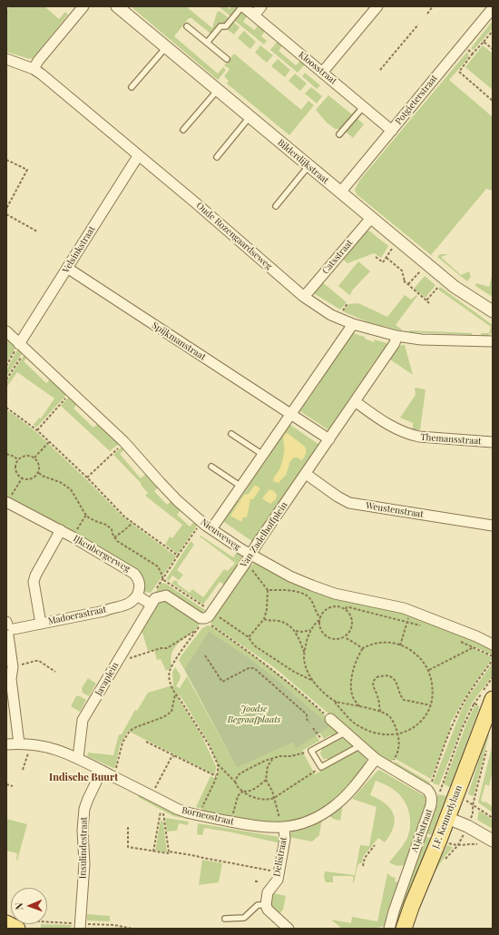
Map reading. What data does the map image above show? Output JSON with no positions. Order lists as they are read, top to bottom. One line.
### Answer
{"streets":{"main road":["J.F. Kennedylaan"],"street":["Kloosstraat","Potgieterstraat","Bilderdijkstraat","Oude Rozengaardseweg","Velsinkstraat","Catsstraat","Spijkmanstraat","Themansstraat","Weustenstraat","Nieuweweg","Van Zadelhoffplein","IJkenbergerweg","Madoerastraat","Javaplein","Borneostraat","Atjehstraat","Insulindestraat","Delistraat"]},"crossings":[["Kloosstraat","Potgieterstraat"],["Potgieterstraat","Bilderdijkstraat"],["Bilderdijkstraat","Catsstraat"],["Oude Rozengaardseweg","Velsinkstraat"],["Oude Rozengaardseweg","Catsstraat"],["Oude Rozengaardseweg","Van Zadelhoffplein"],["Velsinkstraat","Spijkmanstraat"],["Velsinkstraat","Nieuweweg"],["Themansstraat","Van Zadelhoffplein"],["Weustenstraat","Van Zadelhoffplein"],["Nieuweweg","Van Zadelhoffplein"],["IJkenbergerweg","Madoerastraat"],["Javaplein","Borneostraat"],["Borneostraat","Insulindestraat"],["Borneostraat","Delistraat"],["J.F. Kennedylaan","Atjehstraat"]],"districts":["Indische Buurt"],"parks":["Joodse Begraafplaats"],"north":"left"}
